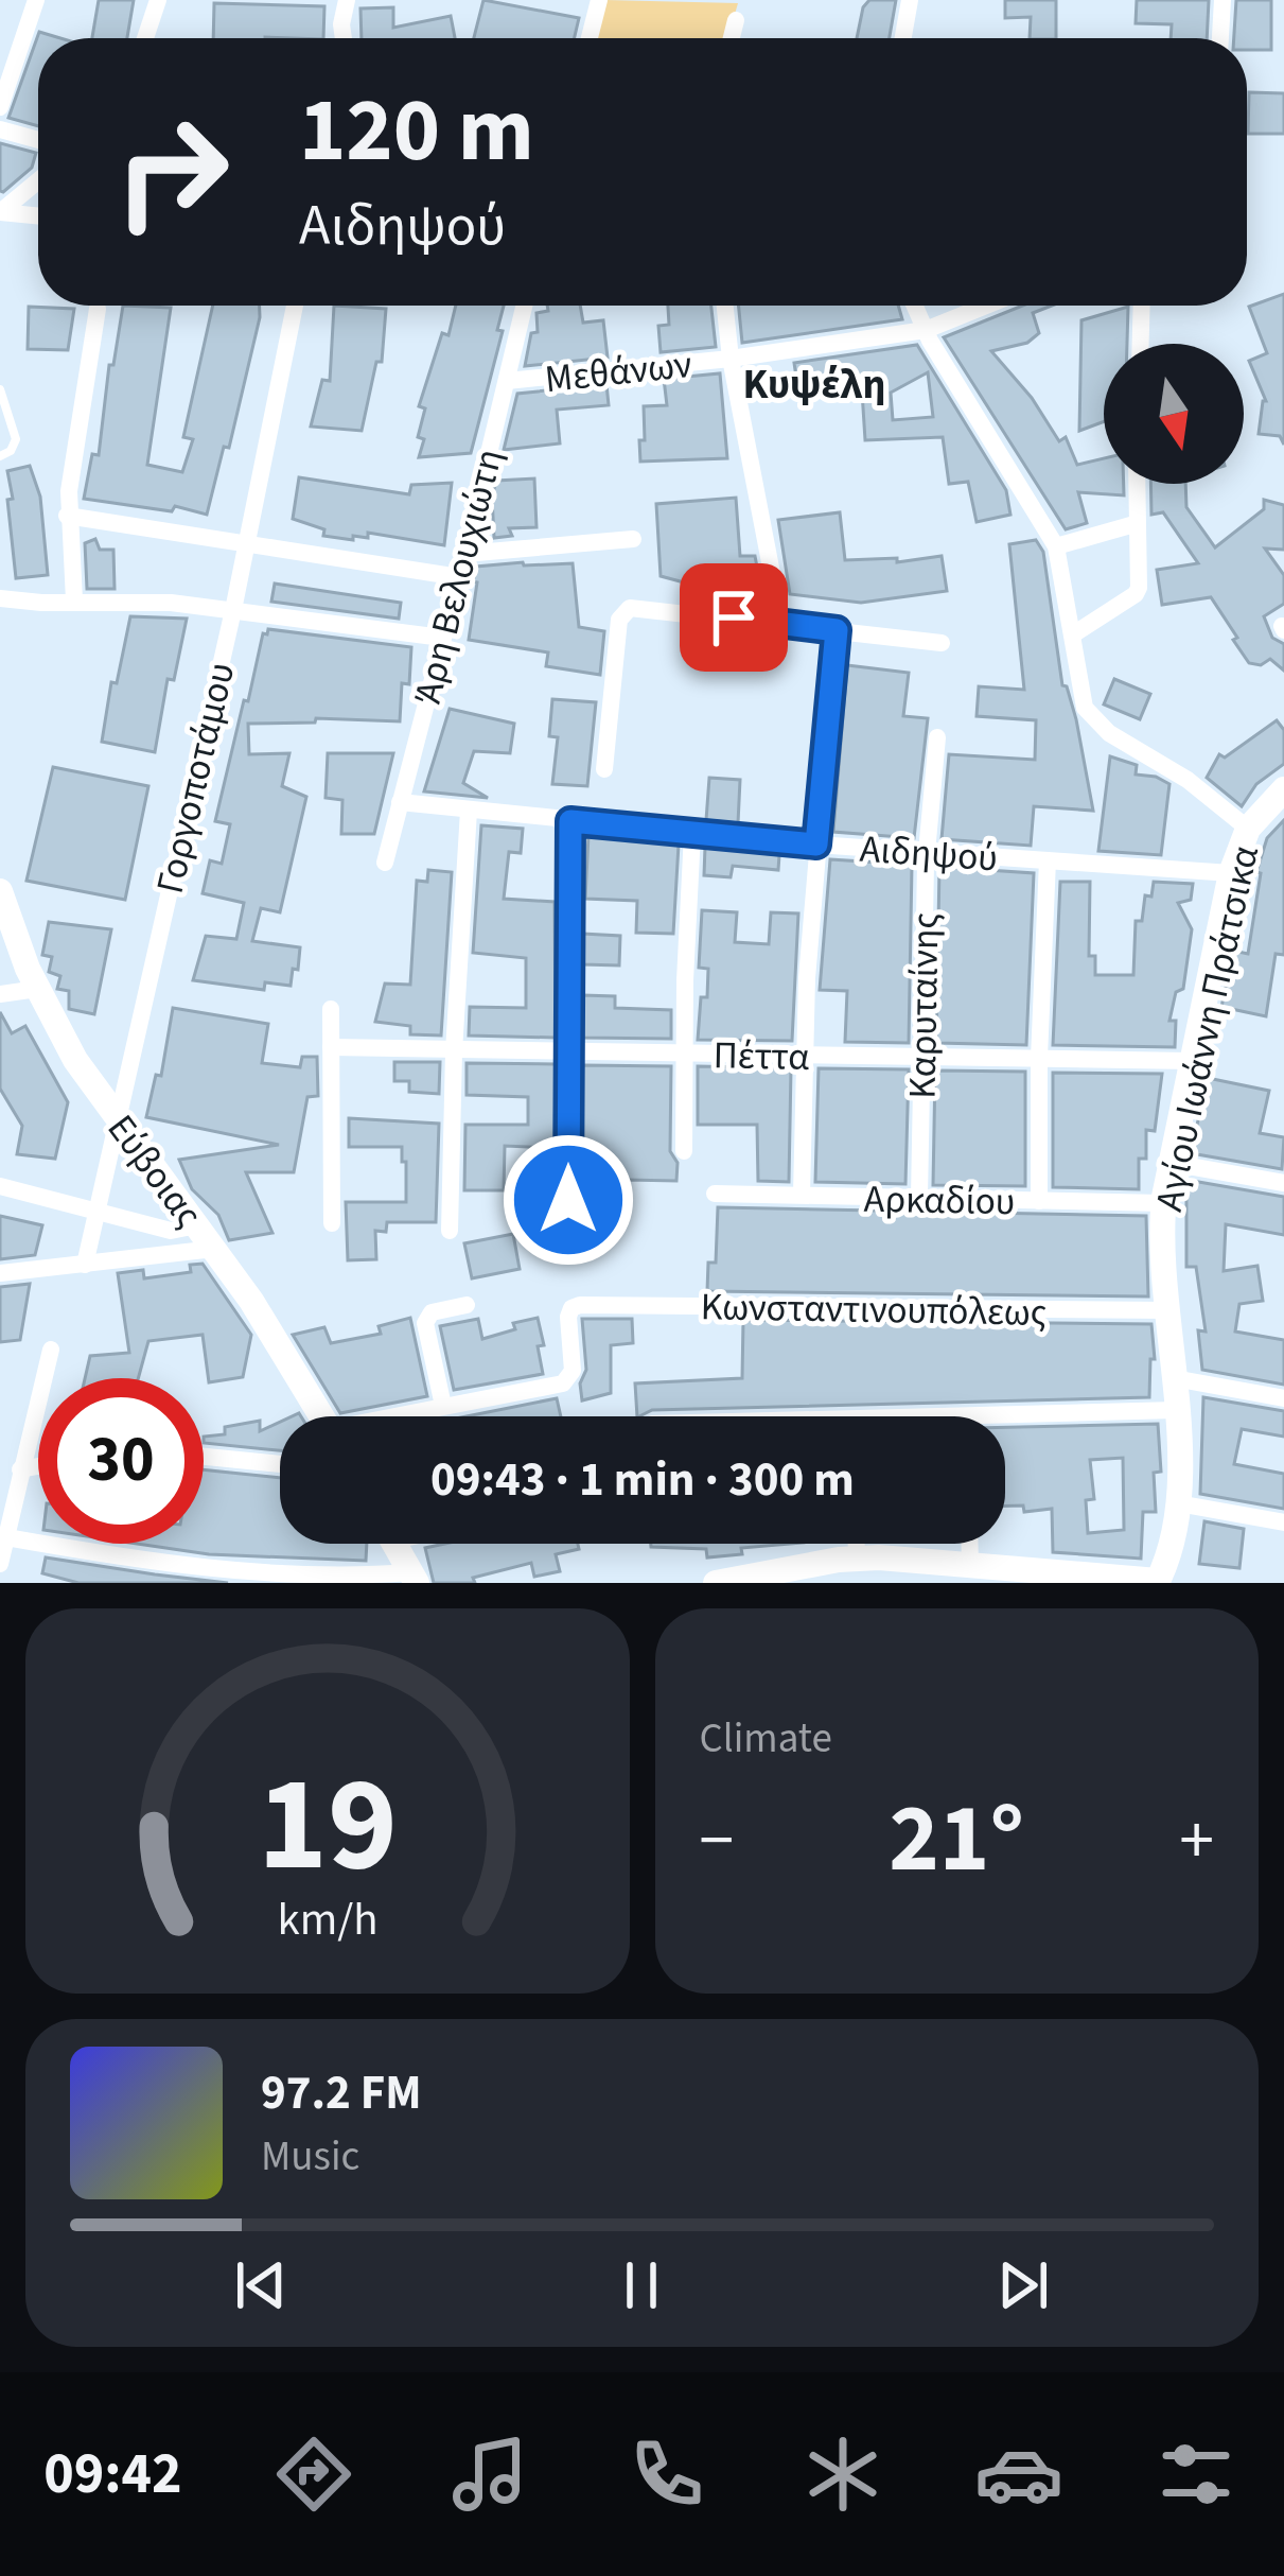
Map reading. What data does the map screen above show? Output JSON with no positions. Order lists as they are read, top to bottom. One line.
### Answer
{"streets":{"main road":["Αγίου Ιωάννη Πράτσικα","Εύβοιας"],"street":["Μεθάνων","Άρη Βελουχιώτη","Γοργοποτάμου","Αιδηψού","Καρυταίνης","Πέττα","Αρκαδίου","Κωνσταντινουπόλεως"]},"crossings":[["Μεθάνων","Άρη Βελουχιώτη"],["Άρη Βελουχιώτη","Αιδηψού"],["Γοργοποτάμου","Εύβοιας"],["Αιδηψού","Καρυταίνης"],["Αιδηψού","Αγίου Ιωάννη Πράτσικα"],["Καρυταίνης","Πέττα"],["Καρυταίνης","Αρκαδίου"],["Αγίου Ιωάννη Πράτσικα","Πέττα"],["Αγίου Ιωάννη Πράτσικα","Αρκαδίου"],["Αγίου Ιωάννη Πράτσικα","Κωνσταντινουπόλεως"]],"districts":["Κυψέλη"],"north":"bottom","page":{"turn":["120 m","Αιδηψού"],"limit":"30","trip":"09:43 · 1 min · 300 m","tile":"Climate","heat":["−","21°","+"],"song":["97.2 FM","Music"],"tabs":"09:42","gauge":["19","km/h"]}}
